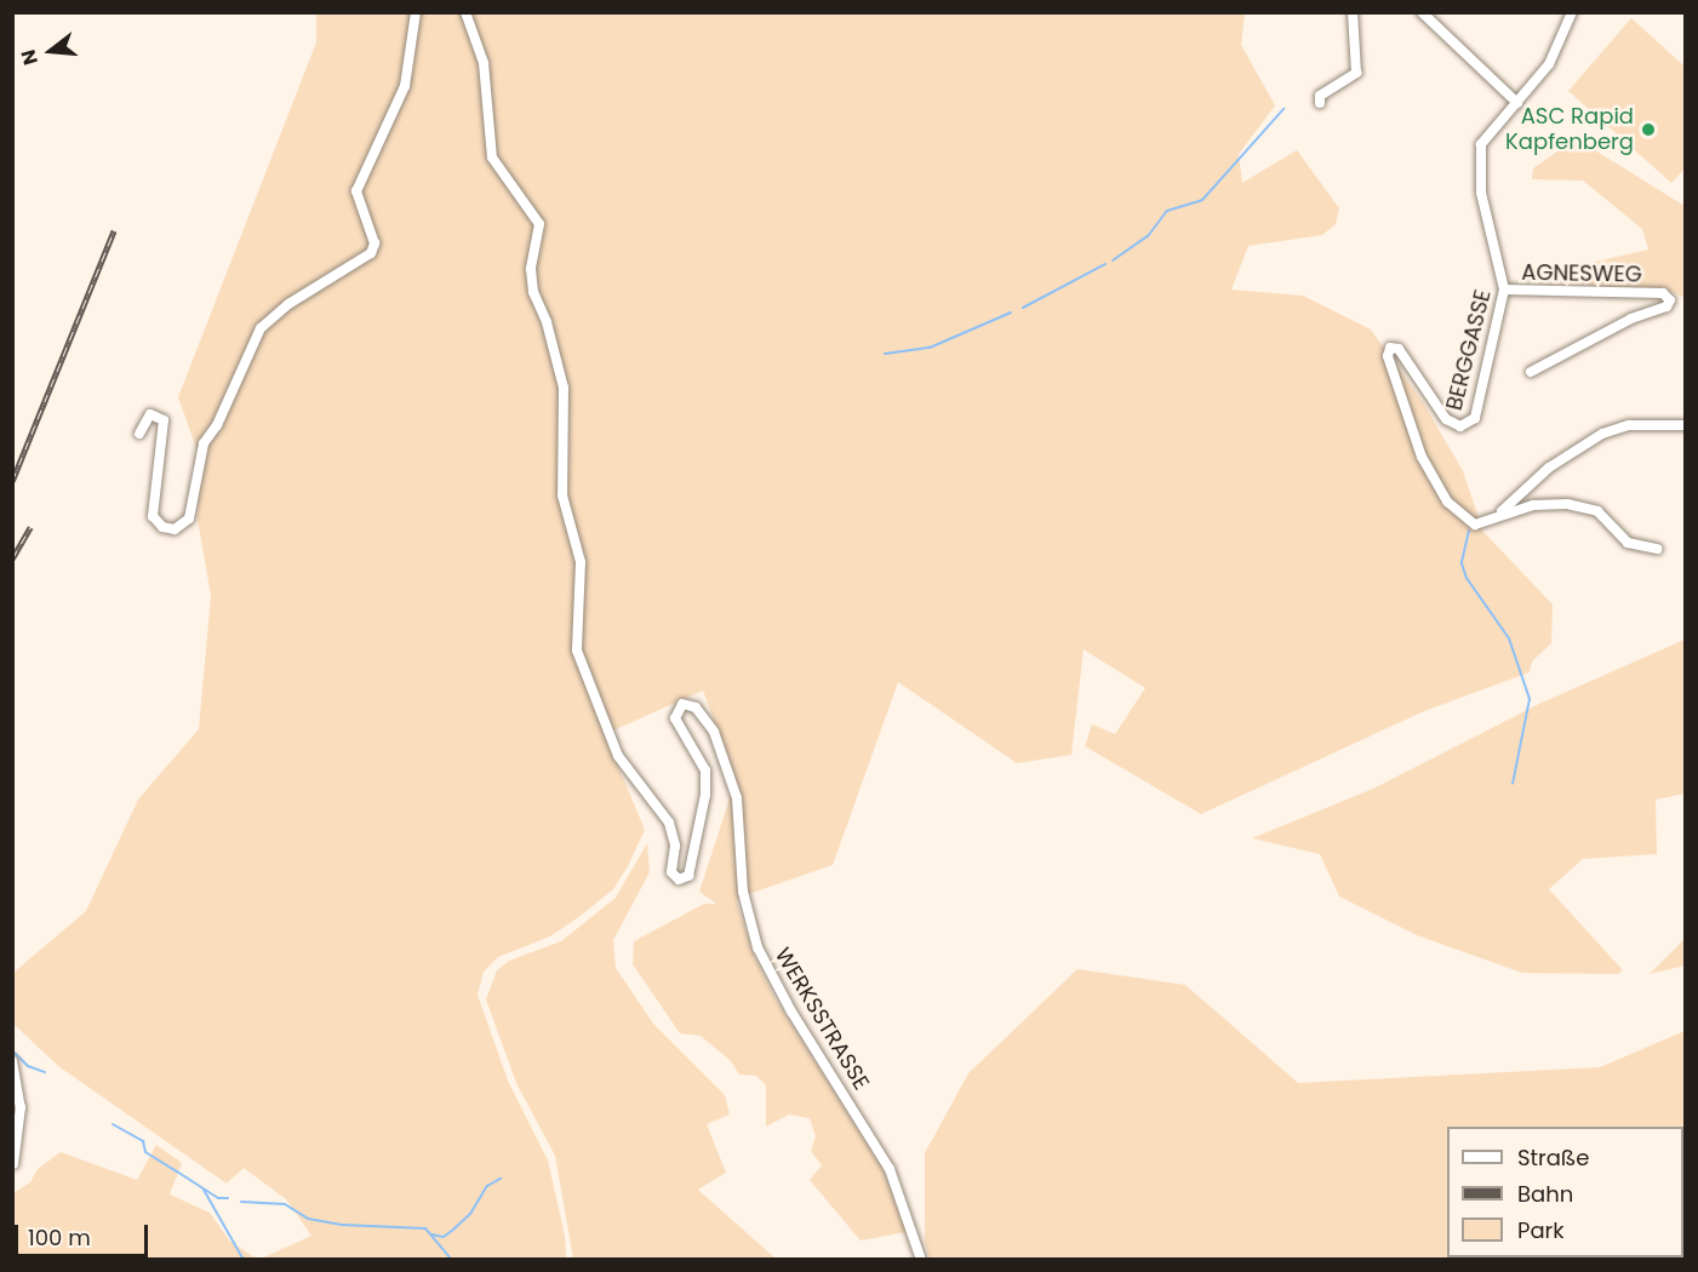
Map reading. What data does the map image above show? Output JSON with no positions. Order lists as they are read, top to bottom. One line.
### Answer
{"streets":{"street":["AGNESWEG","BERGGASSE","WERKSSTRASSE"]},"crossings":[["AGNESWEG","BERGGASSE"]],"places":["ASC Rapid Kapfenberg"],"legend":["Straße","Bahn","Park"],"scale_bar":"100 m","north":"left"}
